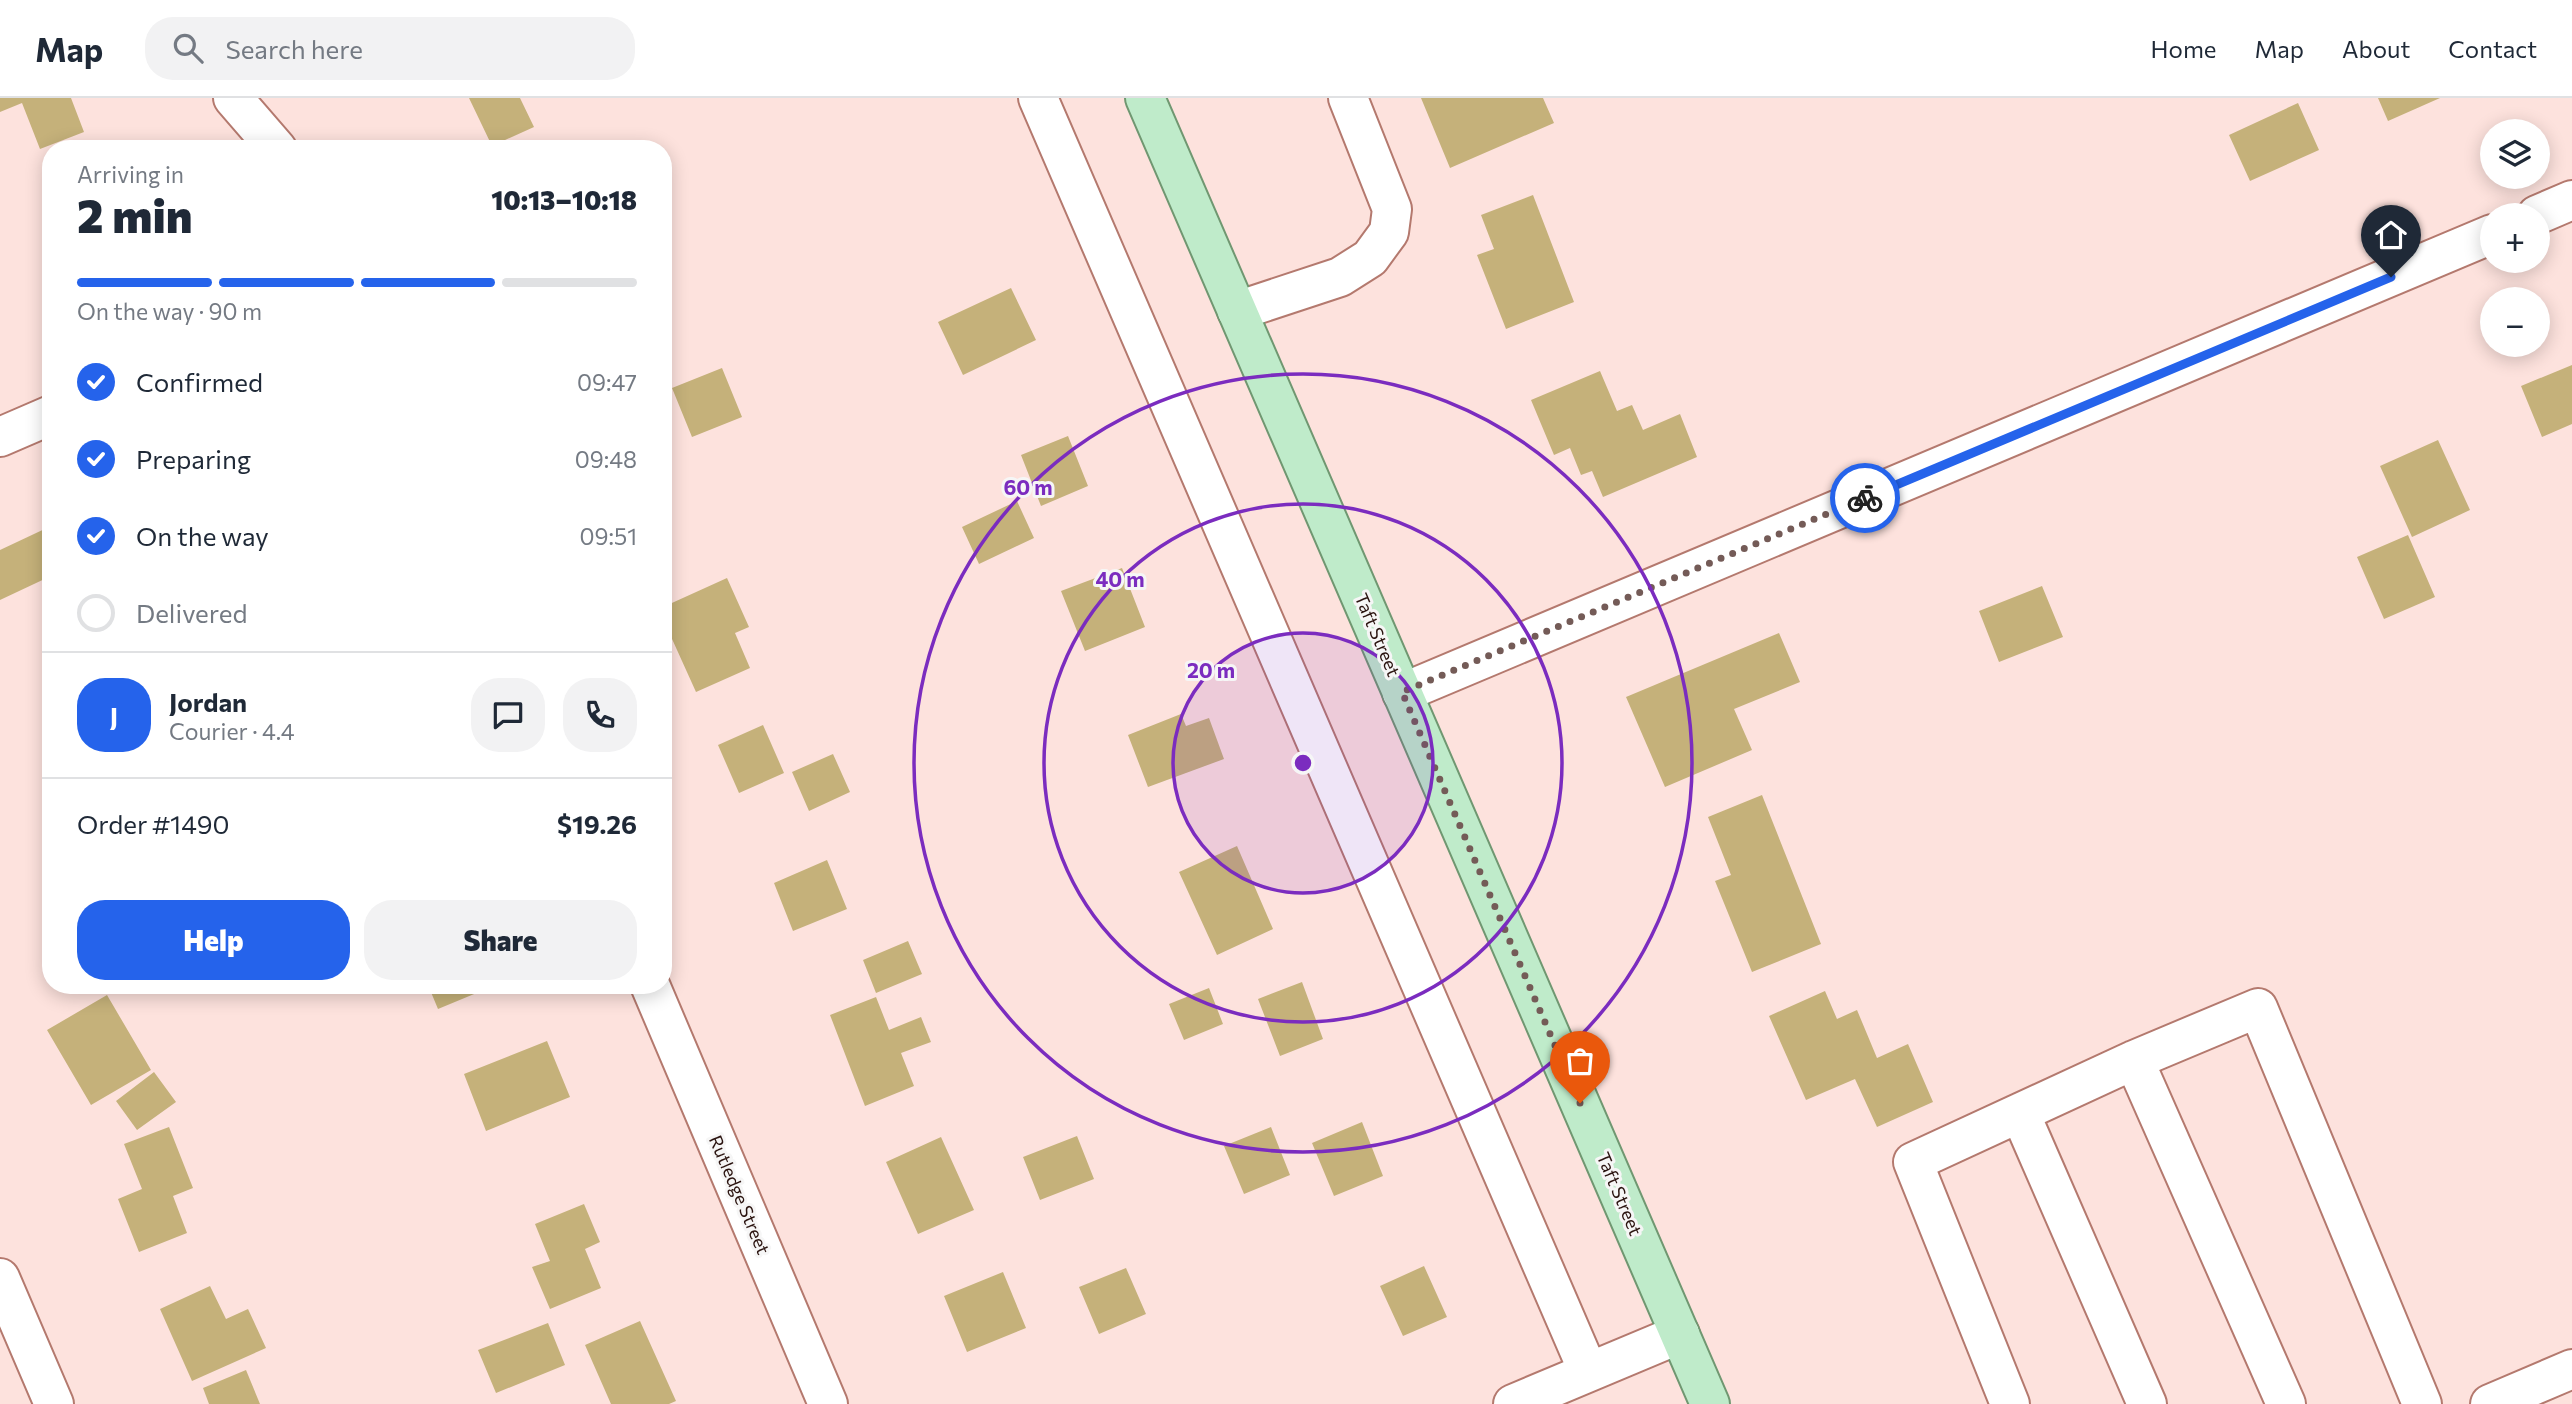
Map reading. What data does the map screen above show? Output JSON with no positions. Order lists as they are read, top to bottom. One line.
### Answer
{"streets":{"main road":["Taft Street"],"street":["Rutledge Street"]},"page":{"header":"Map","search":"Search here","nav":["Home","Map","About","Contact"],"map_buttons":["+","−"],"heading":["2 min","Arriving in","10:13–10:18"],"panel":["Jordan","Courier · 4.4","Order #1490","$19.26"],"bar":"On the way · 90 m","list":[["Confirmed","09:47"],["Preparing","09:48"],["On the way","09:51"],"Delivered"],"round":"J","buttons":["Help","Share"]},"rings":["60 m","40 m","20 m"]}
